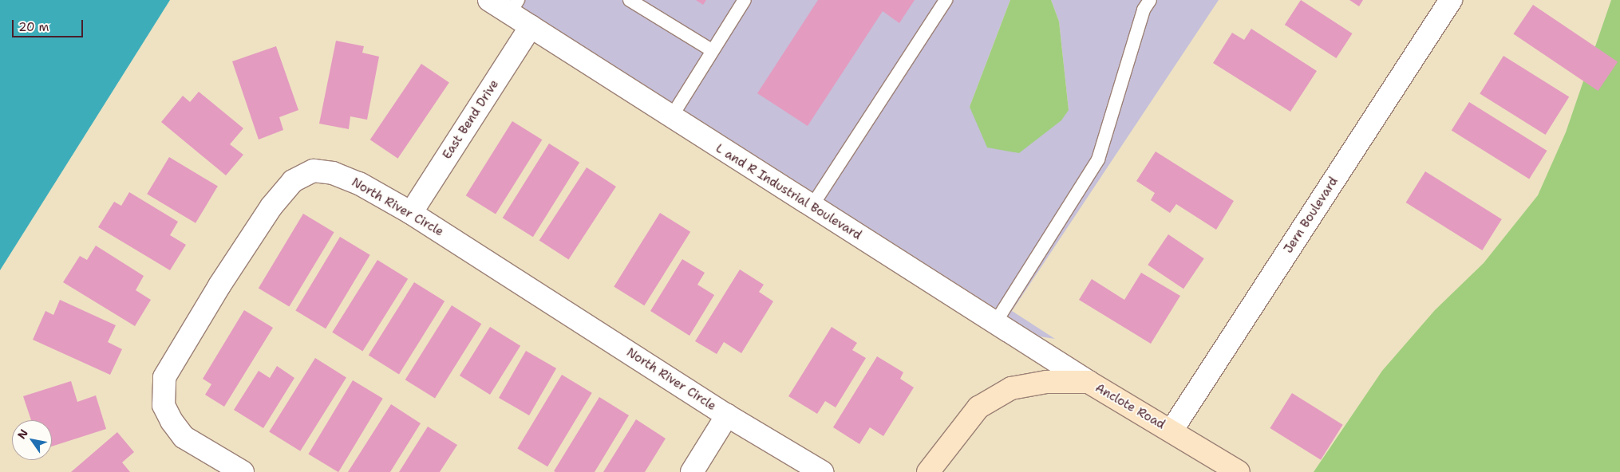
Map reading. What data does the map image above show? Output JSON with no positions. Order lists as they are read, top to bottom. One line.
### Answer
{"streets":{"street":["East Bend Drive","L and R Industrial Boulevard","North River Circle","Jern Boulevard","Anclote Road"]},"crossings":[["East Bend Drive","L and R Industrial Boulevard"],["East Bend Drive","North River Circle"],["L and R Industrial Boulevard","Anclote Road"],["Jern Boulevard","Anclote Road"]],"scale_bar":"20 m","north":"top left"}
